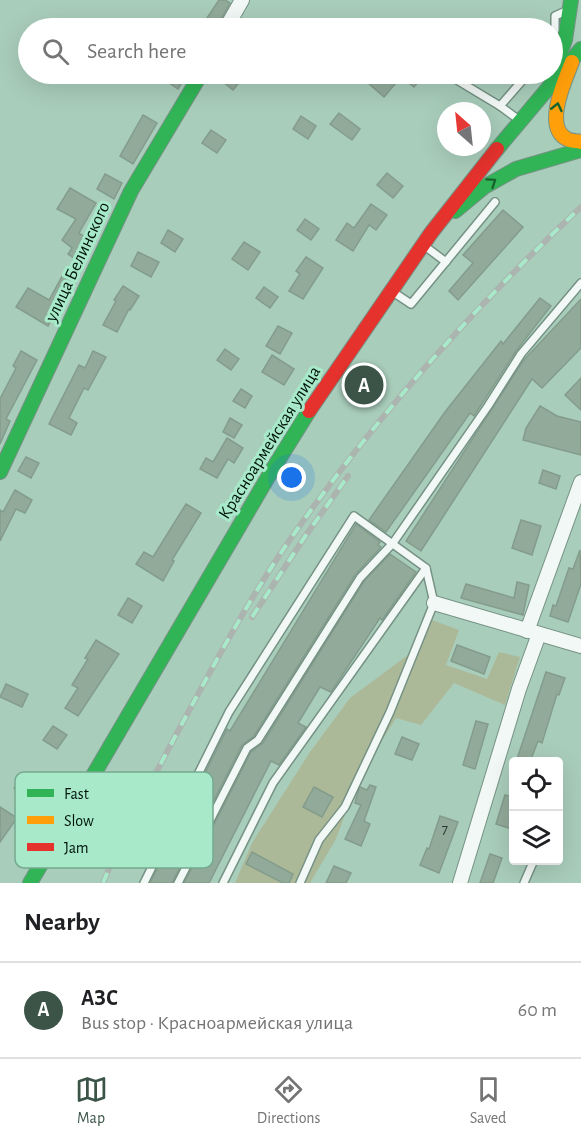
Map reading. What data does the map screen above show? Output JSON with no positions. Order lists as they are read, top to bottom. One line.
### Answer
{"streets":{"main road":["улица Белинского","Красноармейская улица"]},"house_numbers":["7"],"legend":["Fast","Slow","Jam"],"north":"top left","page":{"search":"Search here","pins":"A","heading":"Nearby","list":[{"mark":"A","name":"АЗС","note":"Bus stop · Красноармейская улица","value":"60 m"}],"nav":["Map","Directions","Saved"]}}
